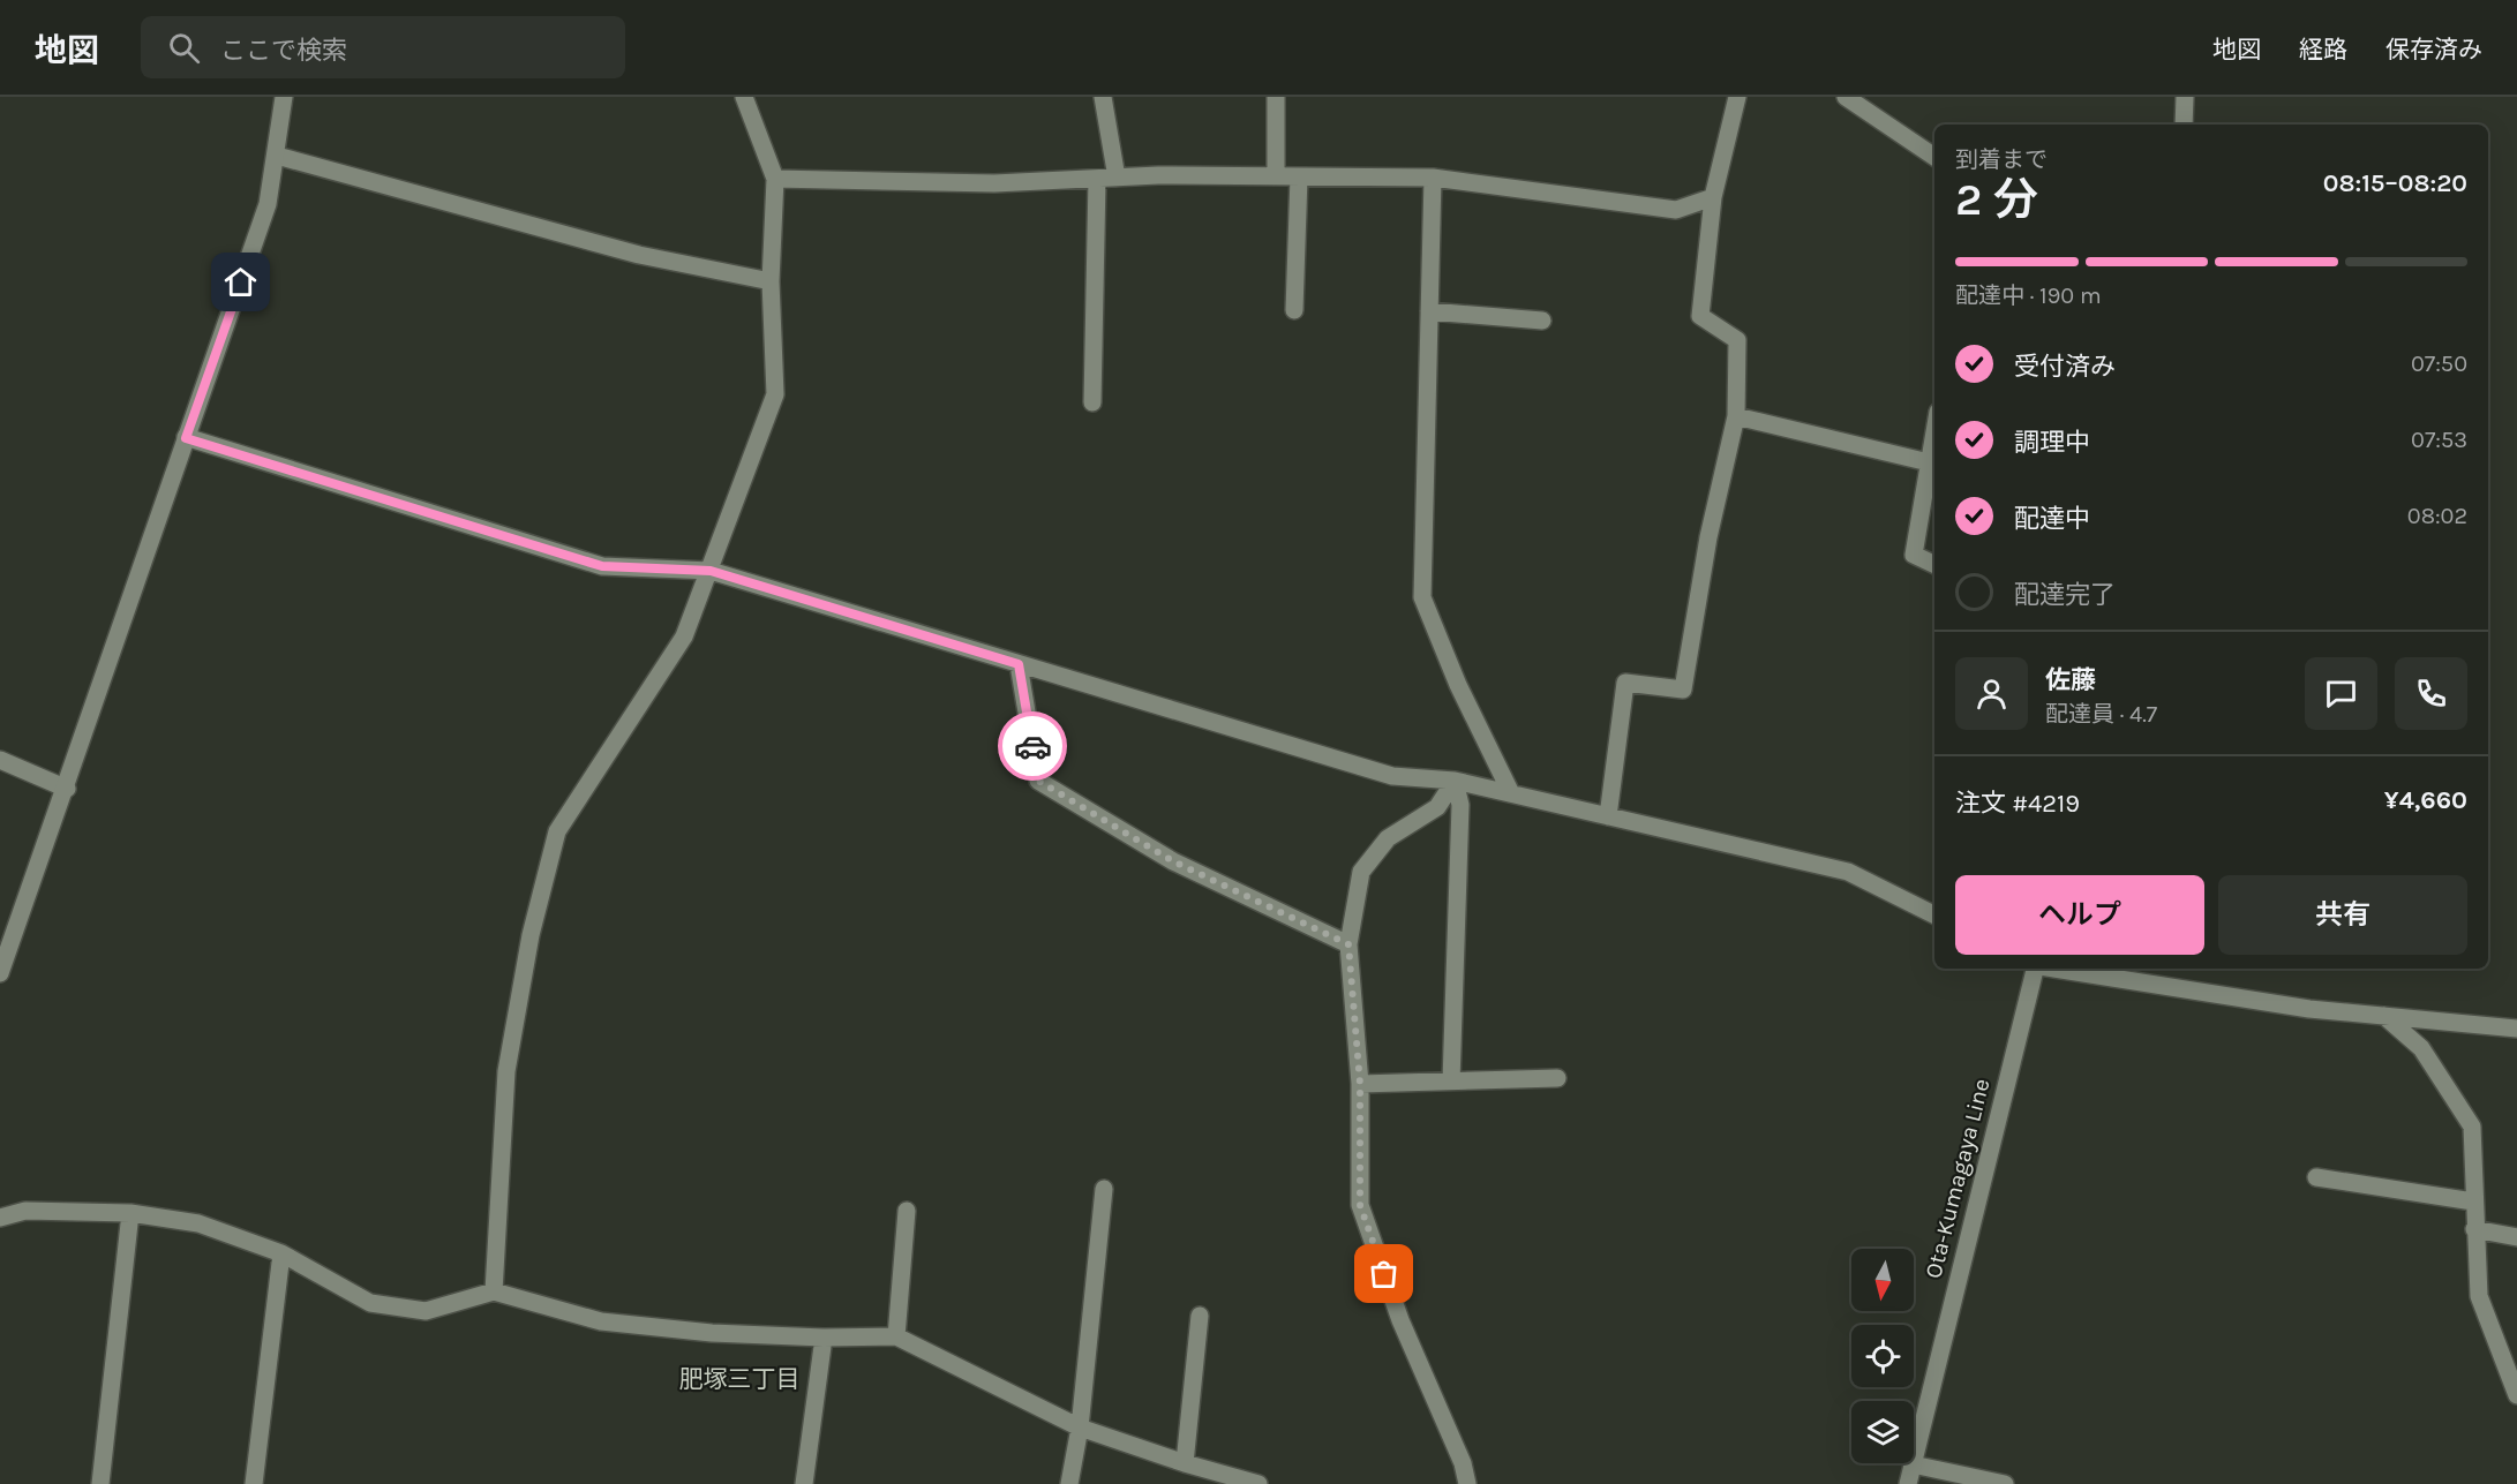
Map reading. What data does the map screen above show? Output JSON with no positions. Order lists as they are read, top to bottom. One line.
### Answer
{"streets":{"street":["Ota-Kumagaya Line"]},"districts":["肥塚三丁目"],"north":"bottom","page":{"header":"地図","search":"ここで検索","nav":["地図","経路","保存済み"],"heading":["2 分","到着まで","08:15–08:20"],"panel":["佐藤","配達員 · 4.7","注文 #4219","¥4,660"],"bar":"配達中 · 190 m","list":[["受付済み","07:50"],["調理中","07:53"],["配達中","08:02"],"配達完了"],"buttons":["ヘルプ","共有"]}}
